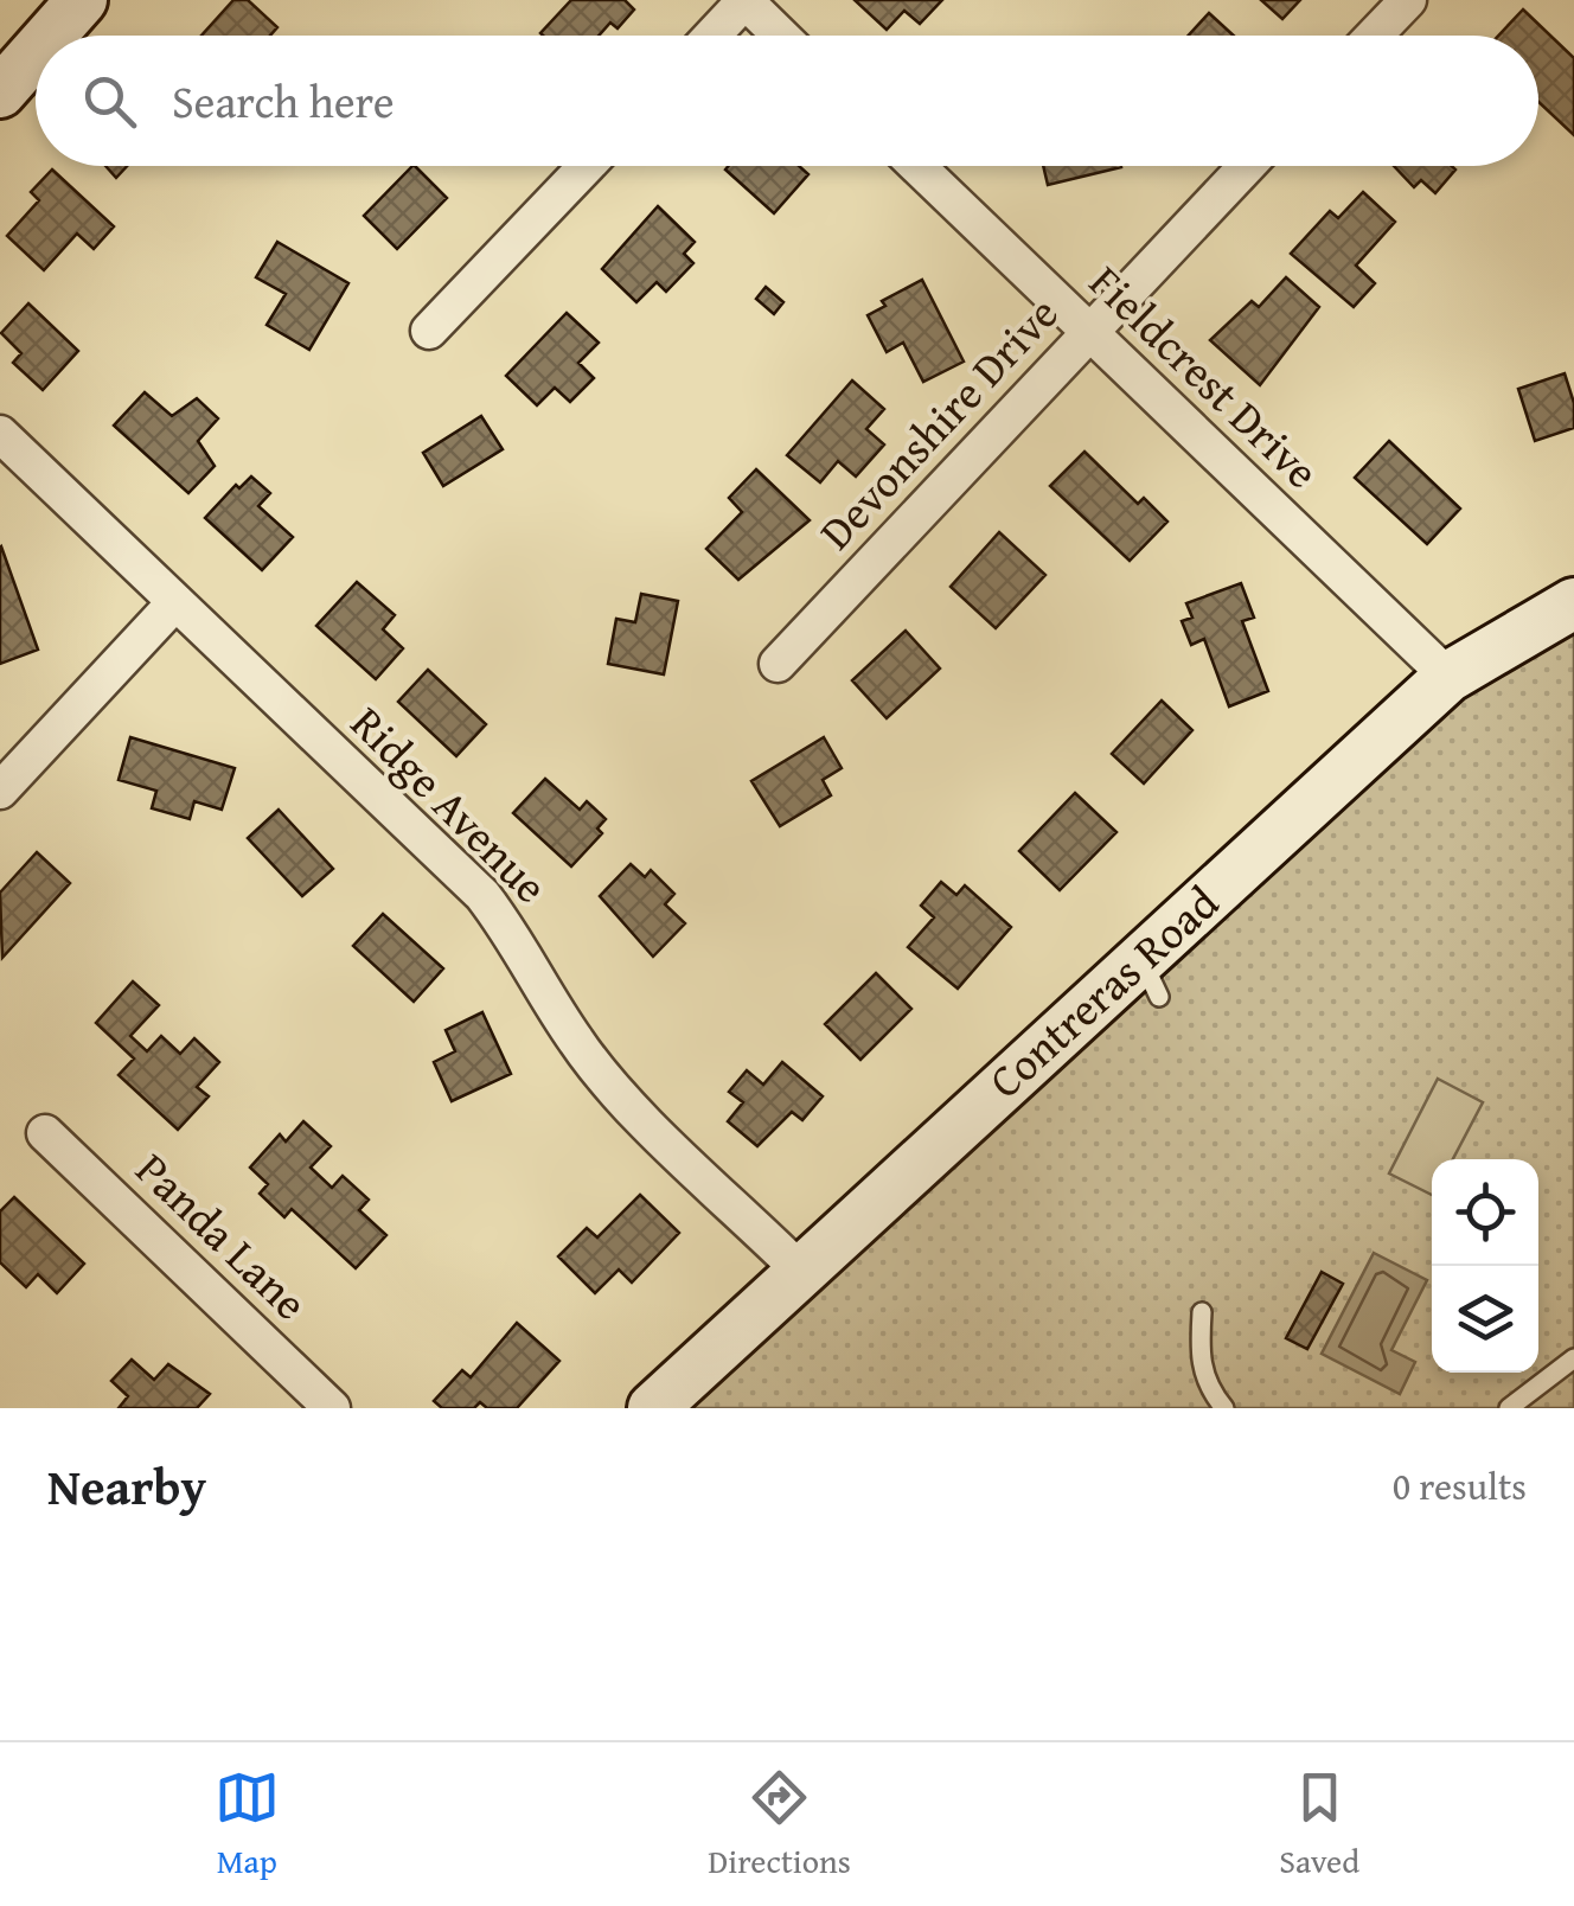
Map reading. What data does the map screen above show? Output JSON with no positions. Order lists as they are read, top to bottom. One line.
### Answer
{"streets":{"street":["Fieldcrest Drive","Devonshire Drive","Ridge Avenue","Contreras Road","Panda Lane"]},"crossings":[["Fieldcrest Drive","Devonshire Drive"],["Fieldcrest Drive","Contreras Road"],["Ridge Avenue","Contreras Road"]],"page":{"search":"Search here","heading":["Nearby","0 results"],"nav":["Map","Directions","Saved"]}}
